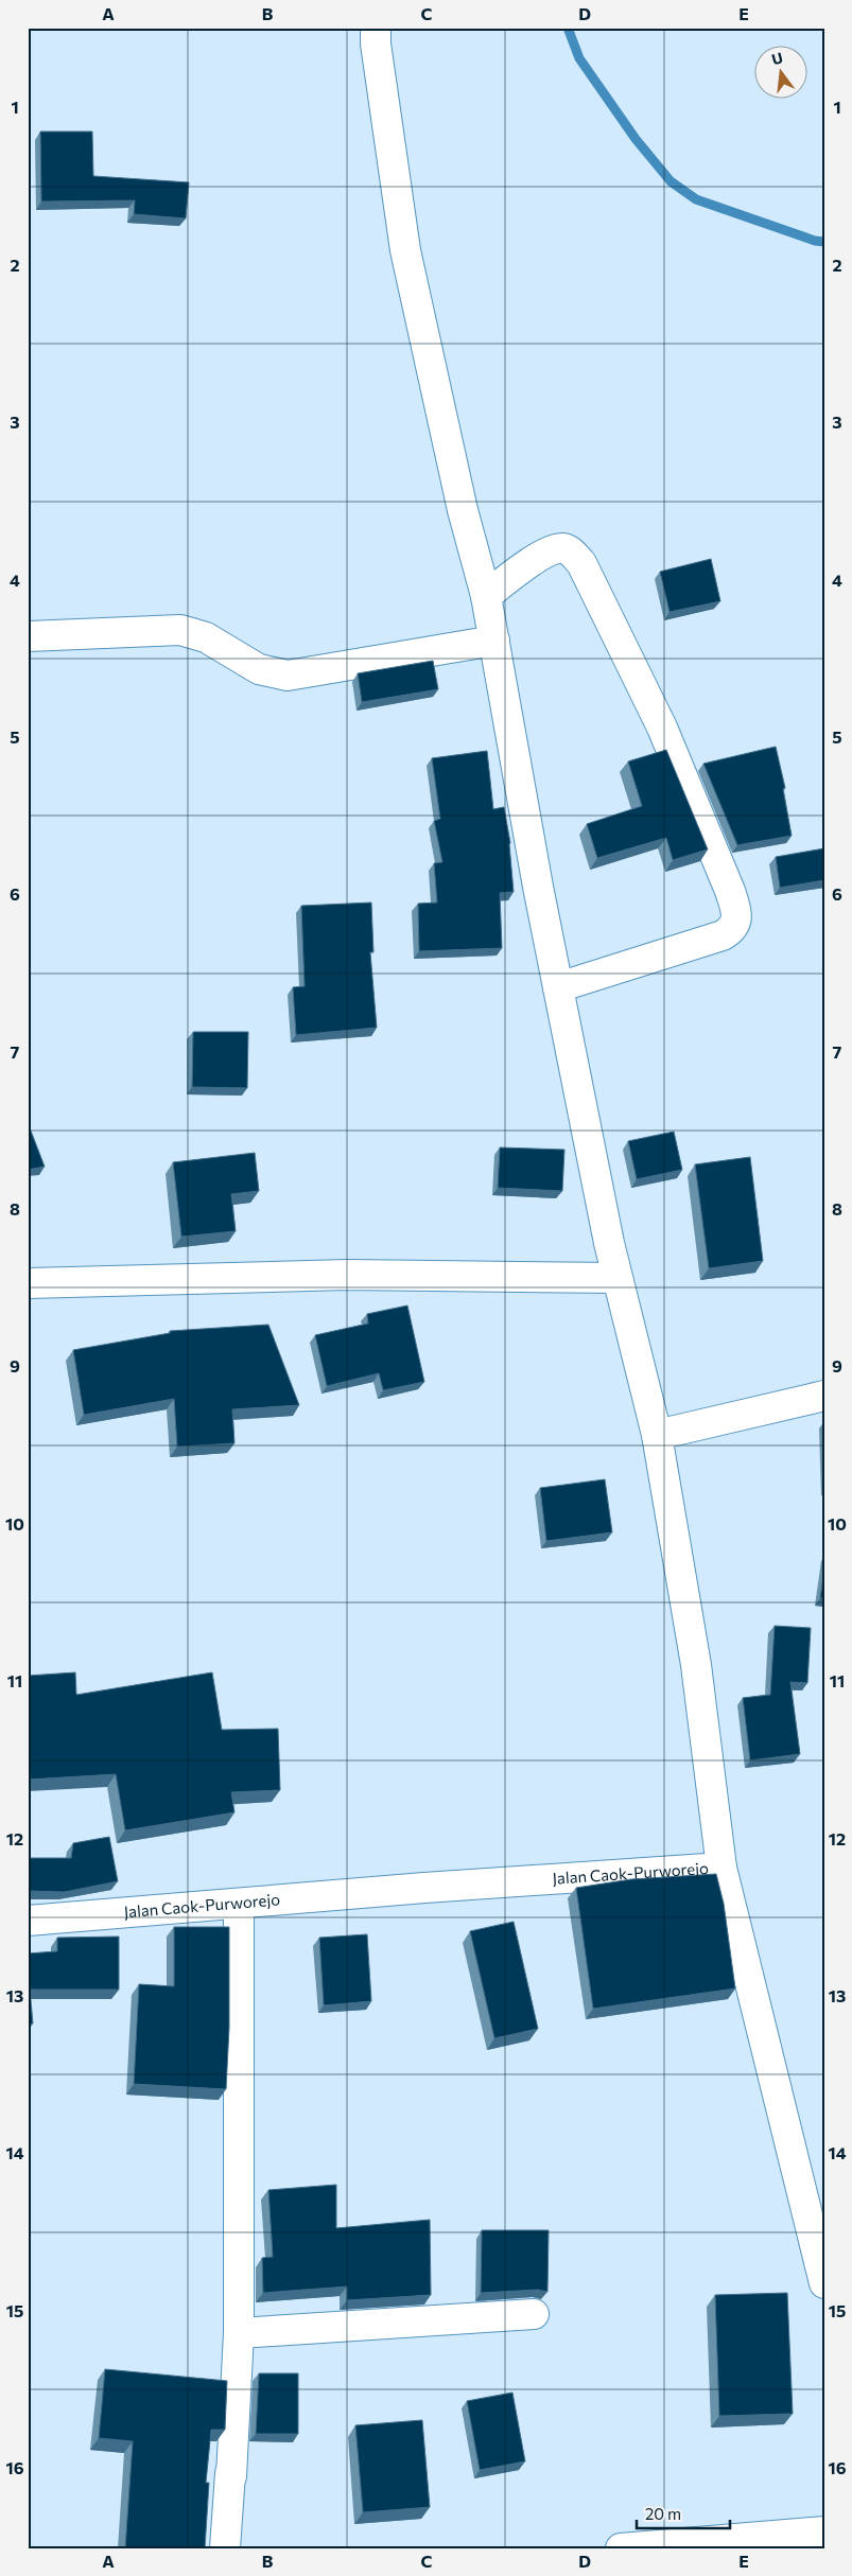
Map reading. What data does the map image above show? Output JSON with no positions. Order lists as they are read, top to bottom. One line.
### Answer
{"streets":{"street":["Jalan Caok-Purworejo"]},"scale_bar":"20 m","north":"top","grid":{"columns":["A","B","C","D","E"],"rows":["1","2","3","4","5","6","7","8","9","10","11","12","13","14","15","16"]}}
